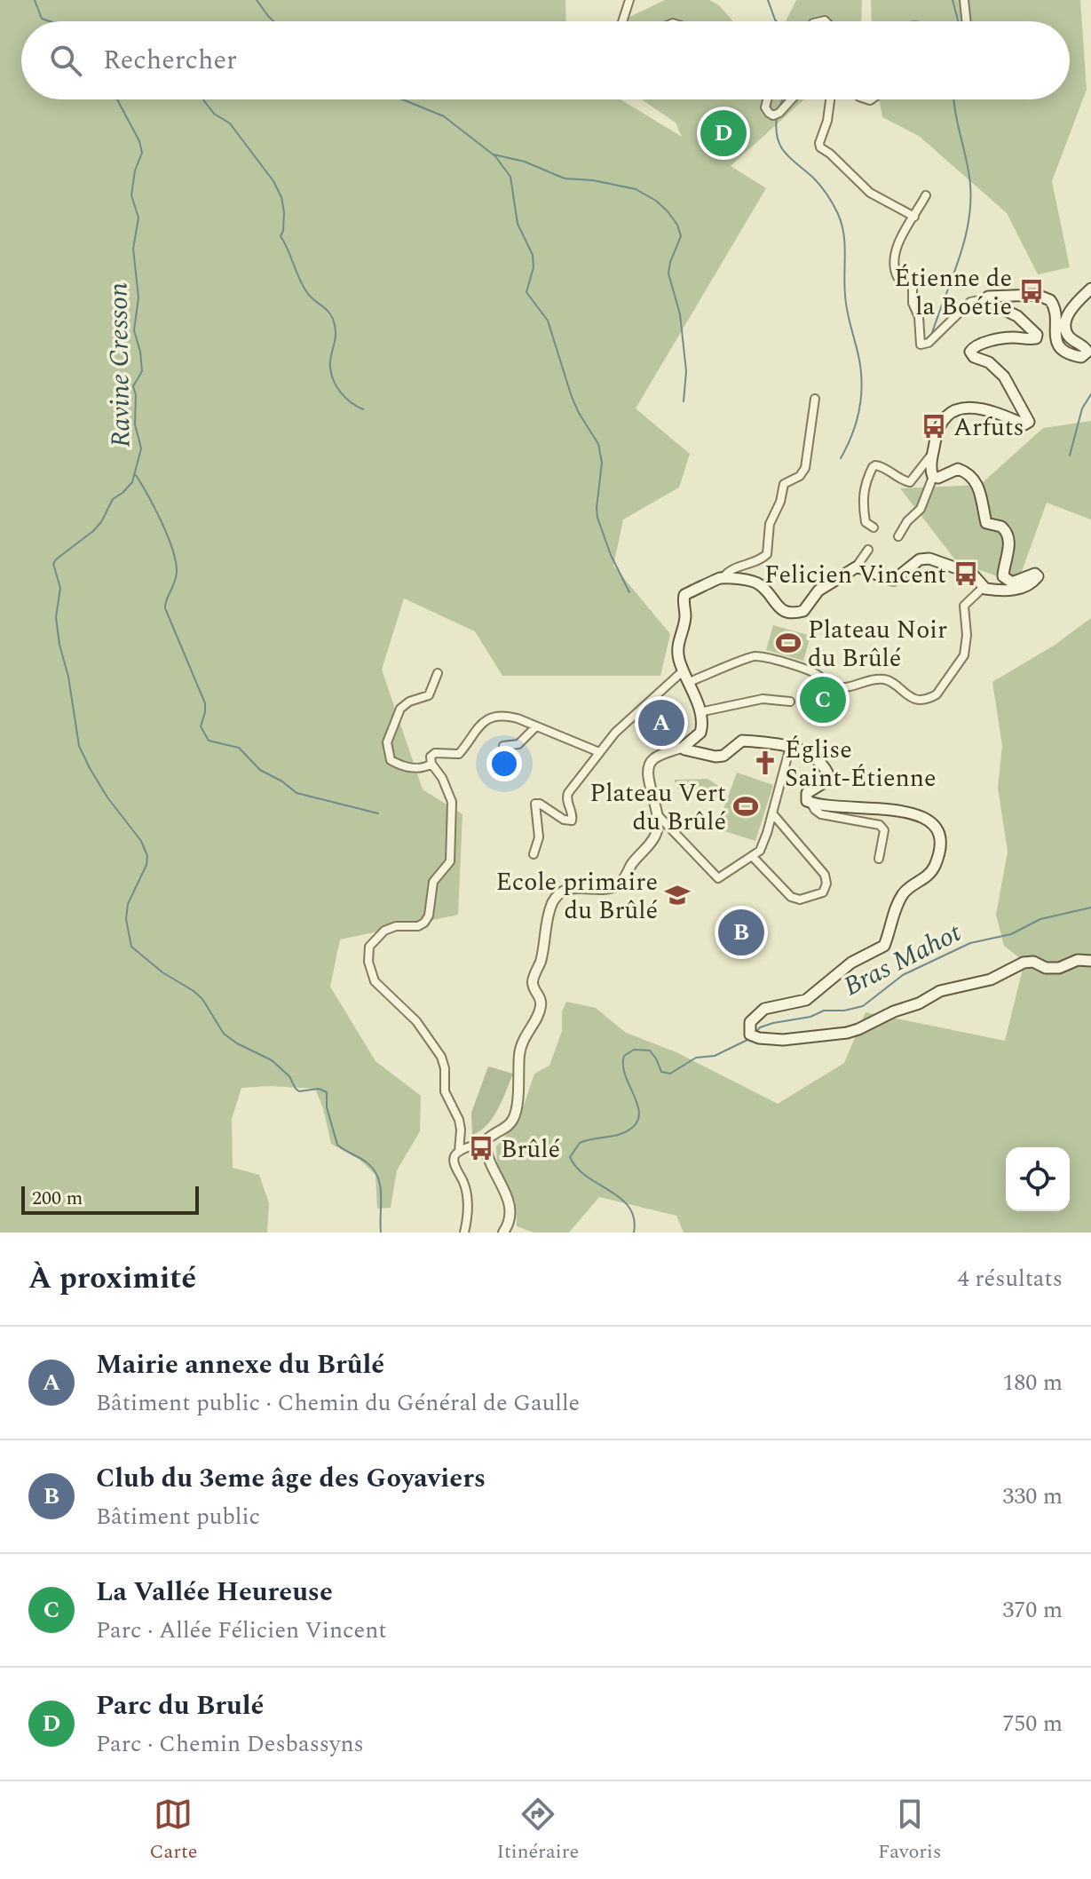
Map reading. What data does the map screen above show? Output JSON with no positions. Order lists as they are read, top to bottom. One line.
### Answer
{"water":["Ravine Cresson","Bras Mahot"],"places":{"bus stop":["Étienne de la Boétie","Arfuts","Felicien Vincent","Brûlé"],"sports":["Plateau Noir du Brûlé","Plateau Vert du Brûlé"],"church":["Église Saint-Étienne"],"school or university":["Ecole primaire du Brûlé"]},"scale_bar":"200 m","page":{"search":"Rechercher","pins":["D","C","A","B"],"scale":"200 m","heading":["À proximité","4 résultats"],"list":[{"mark":"A","name":"Mairie annexe du Brûlé","note":"Bâtiment public · Chemin du Général de Gaulle","value":"180 m"},{"mark":"B","name":"Club du 3eme âge des Goyaviers","note":"Bâtiment public","value":"330 m"},{"mark":"C","name":"La Vallée Heureuse","note":"Parc · Allée Félicien Vincent","value":"370 m"},{"mark":"D","name":"Parc du Brulé","note":"Parc · Chemin Desbassyns","value":"750 m"}],"nav":["Carte","Itinéraire","Favoris"]}}
